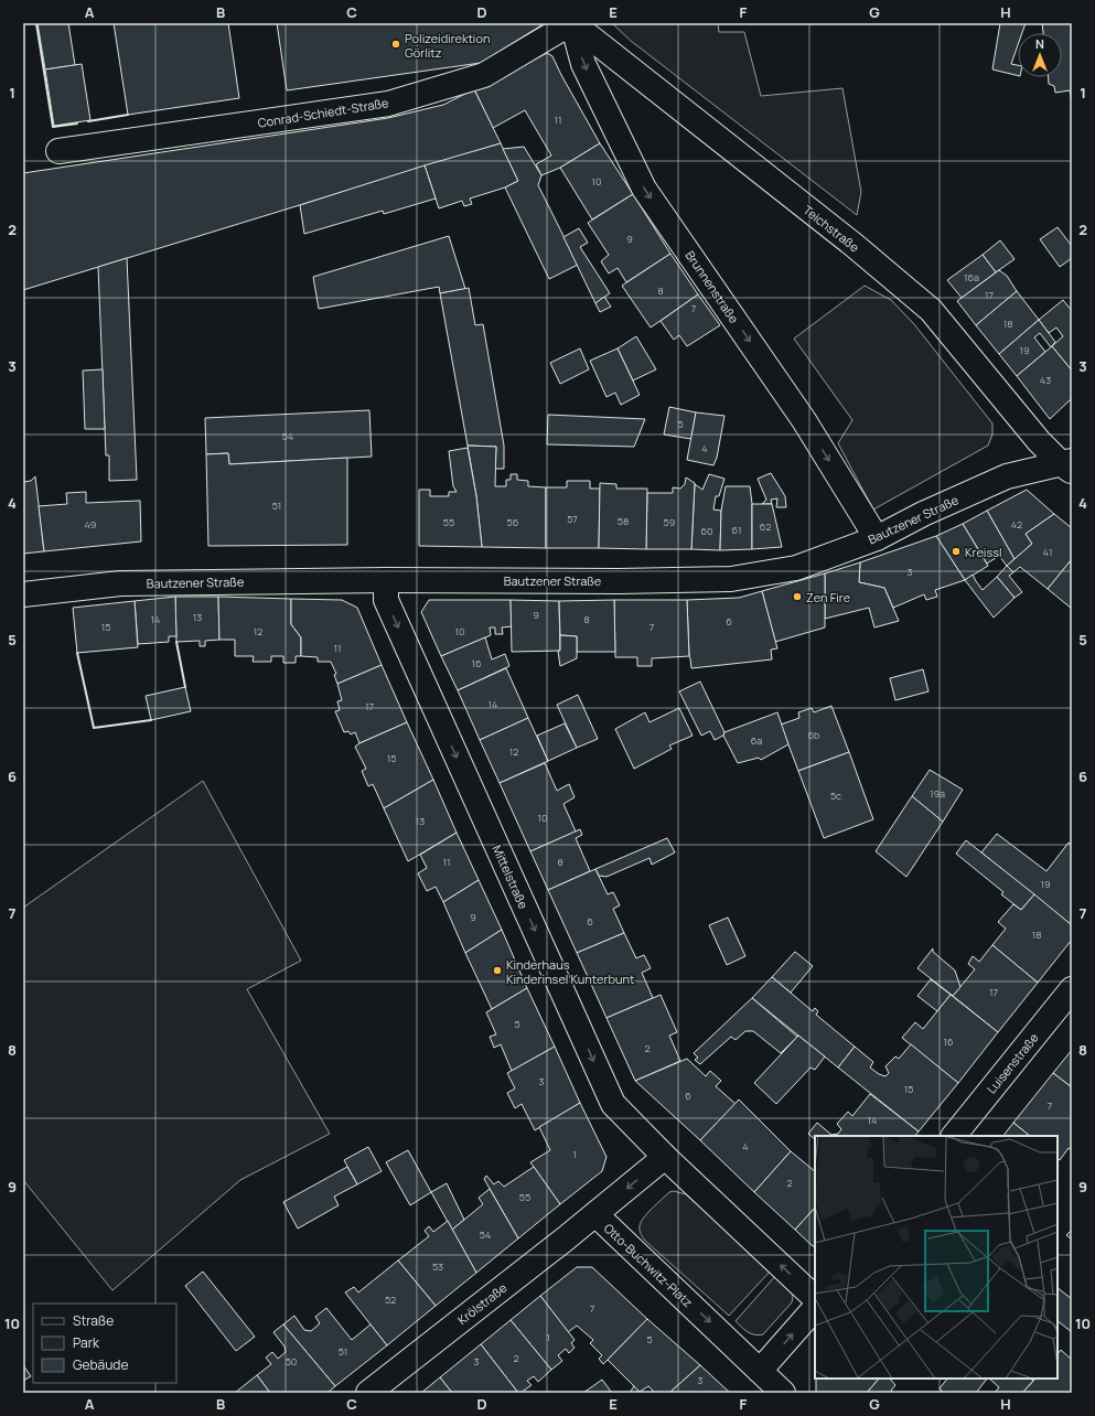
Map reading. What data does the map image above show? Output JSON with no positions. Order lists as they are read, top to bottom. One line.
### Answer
{"streets":{"street":["Conrad-Schiedt-Straße","Teichstraße","Brunnenstraße","Bautzener Straße","Mittelstraße","Luisenstraße","Otto-Buchwitz-Platz","Krölstraße"]},"crossings":[["Conrad-Schiedt-Straße","Teichstraße"],["Conrad-Schiedt-Straße","Brunnenstraße"],["Teichstraße","Brunnenstraße"],["Teichstraße","Bautzener Straße"],["Brunnenstraße","Bautzener Straße"],["Bautzener Straße","Mittelstraße"],["Mittelstraße","Otto-Buchwitz-Platz"],["Otto-Buchwitz-Platz","Krölstraße"]],"one_way":["Brunnenstraße","Mittelstraße"],"places":["Polizeidirektion Görlitz","Kreissl","Zen Fire","Kinderhaus Kinderinsel Kunterbunt"],"house_numbers":["11","10","9","16a","8","17","7","18","19","43","5","54","4","51","57","58","55","56","59","49","42","62","61","60","41","3","9","13","14","8","6","15","7","12","10","11","16","14","17","6b","6a","12","15","19a","5c","10","13","11","8","19","9","6","18","17","5","16","2","3","15","6","7","14","4","1","2","55","54","53","52","7","1","5","51","2","50","3","3"],"legend":["Straße","Park","Gebäude"],"north":"top","grid":{"columns":["A","B","C","D","E","F","G","H"],"rows":["1","2","3","4","5","6","7","8","9","10"]}}
